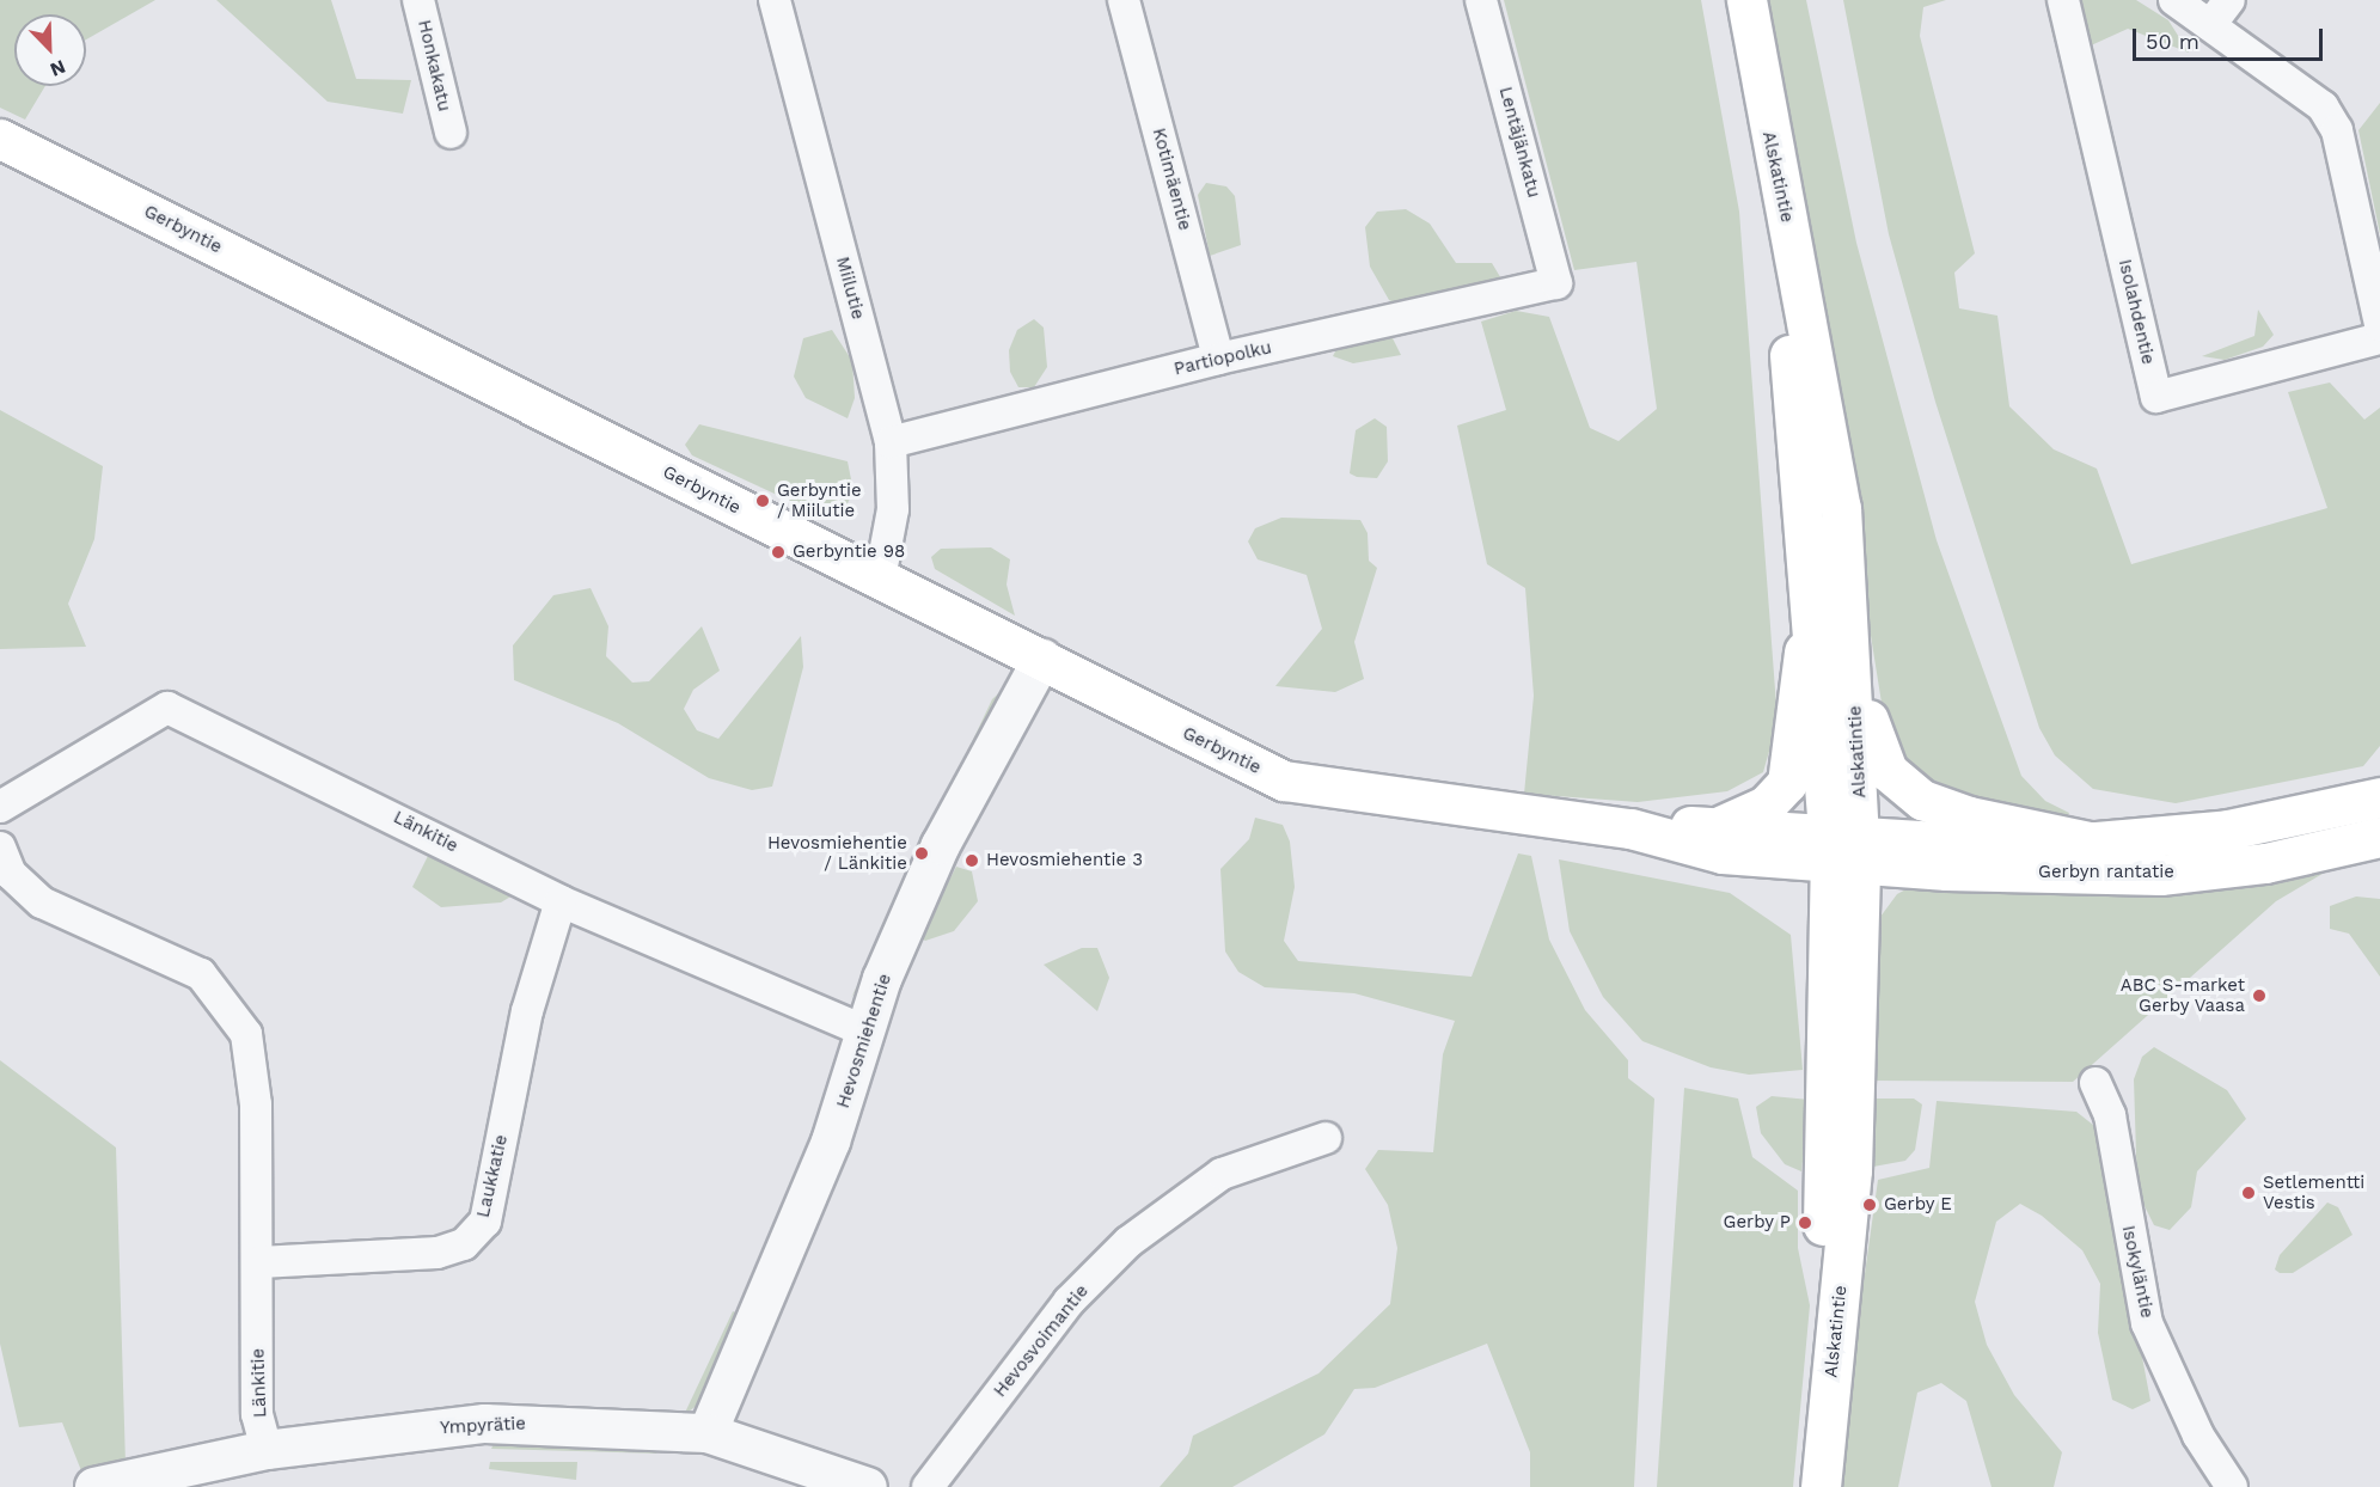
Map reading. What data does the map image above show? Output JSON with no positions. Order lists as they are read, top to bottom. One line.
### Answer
{"streets":{"main road":["Alskatintie","Gerbyntie","Gerbyn rantatie"],"street":["Honkakatu","Lentäjänkatu","Kotimäentie","Miilutie","Isolahdentie","Partiopolku","Länkitie","Hevosmiehentie","Laukkatie","Isokyläntie","Hevosvoimantie","Ympyrätie"]},"crossings":[["Lentäjänkatu","Partiopolku"],["Alskatintie","Gerbyntie"],["Alskatintie","Gerbyn rantatie"],["Kotimäentie","Partiopolku"],["Gerbyntie","Miilutie"],["Gerbyntie","Gerbyn rantatie"],["Gerbyntie","Hevosmiehentie"],["Miilutie","Partiopolku"],["Länkitie","Hevosmiehentie"],["Länkitie","Laukkatie"],["Länkitie","Ympyrätie"],["Hevosmiehentie","Ympyrätie"]],"places":["Gerbyntie / Miilutie","Gerbyntie 98","Hevosmiehentie / Länkitie","Hevosmiehentie 3","ABC S-market Gerby Vaasa","Setlementti Vestis","Gerby E","Gerby P"],"scale_bar":"50 m","north":"bottom right"}
